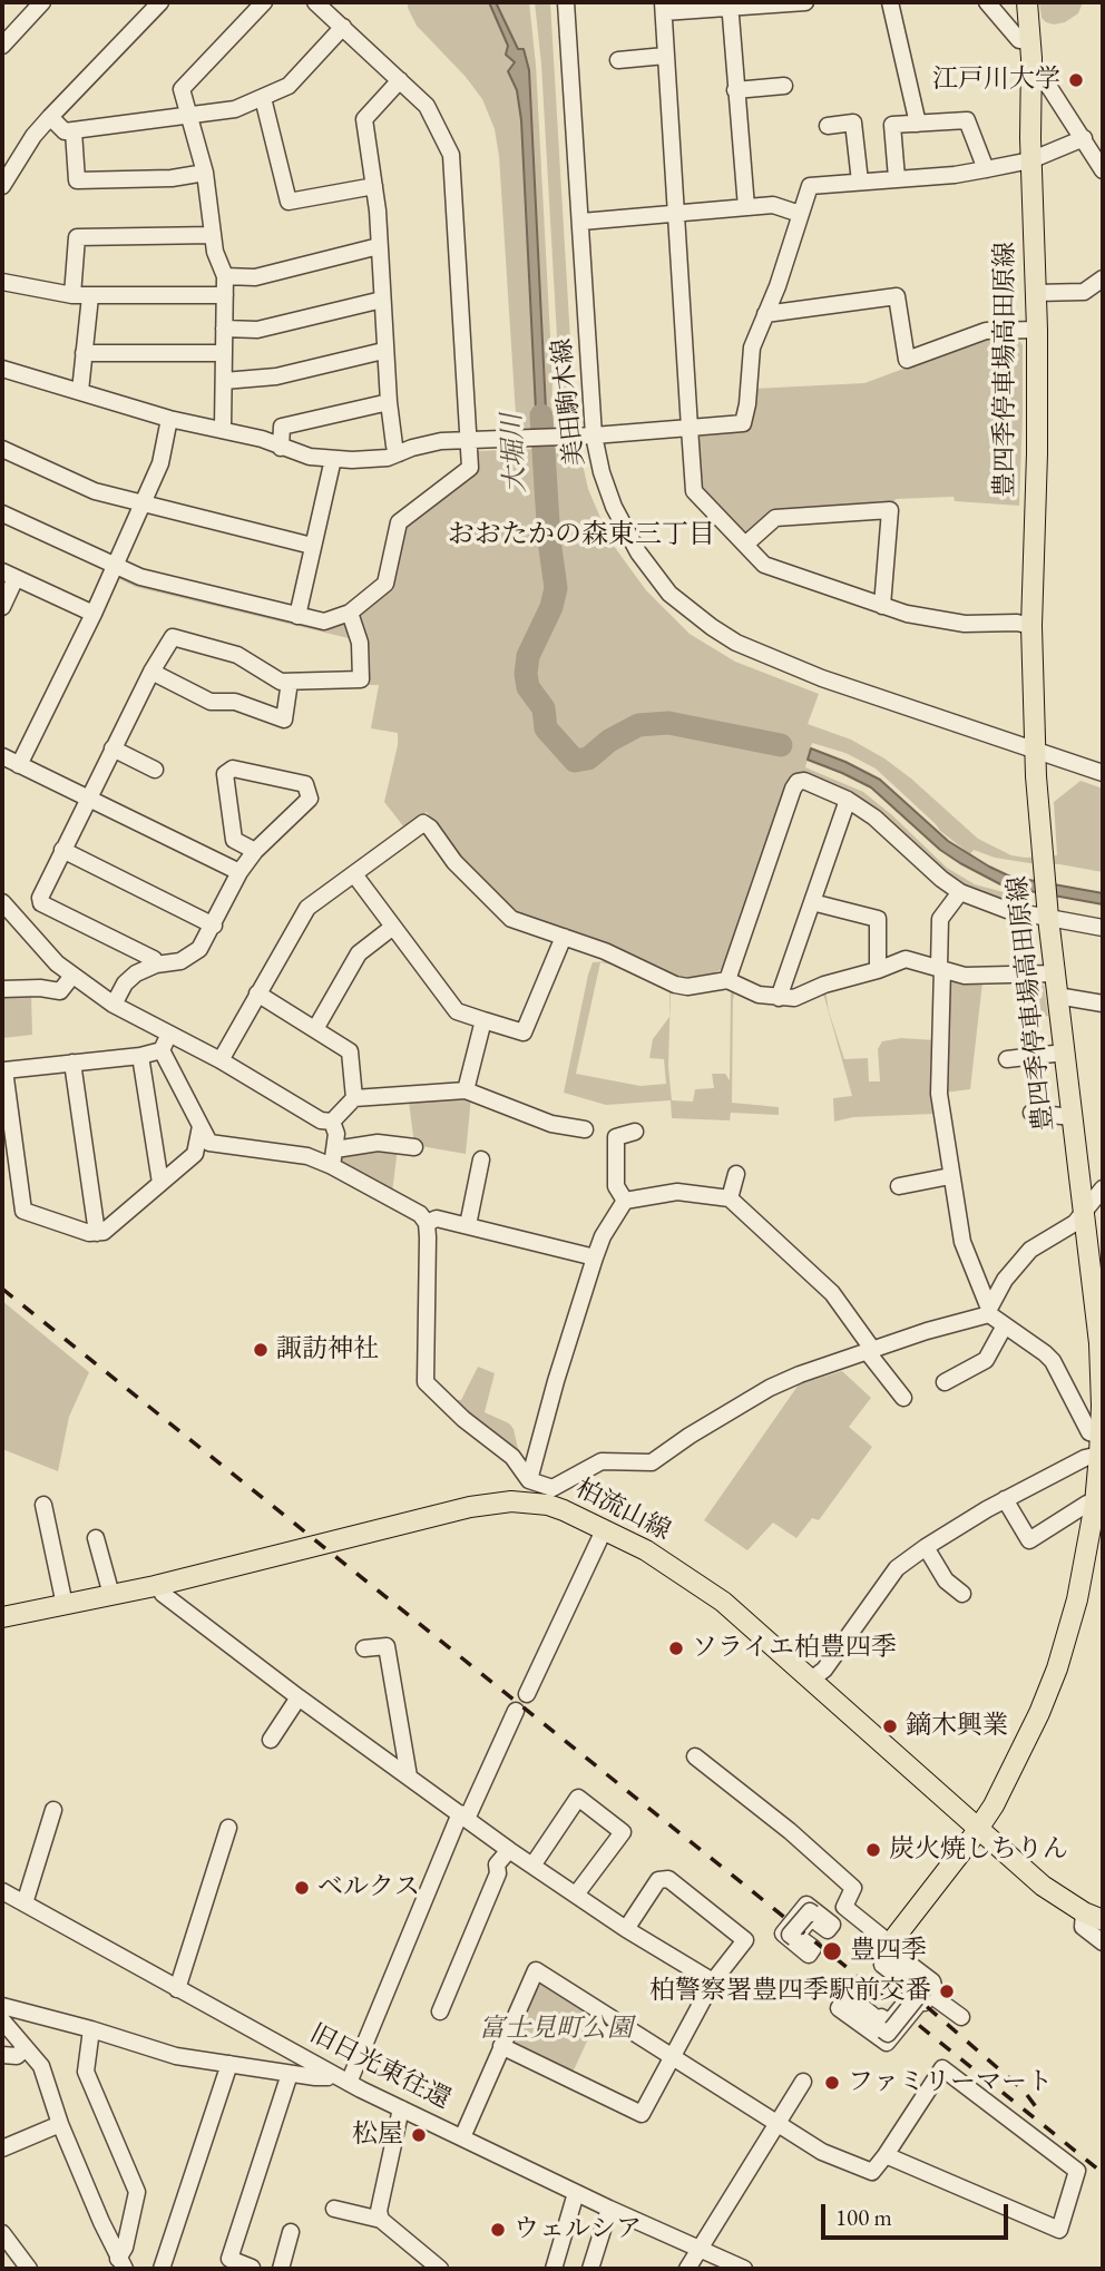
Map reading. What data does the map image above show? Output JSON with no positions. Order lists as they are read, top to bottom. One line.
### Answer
{"streets":{"main road":["豊四季停車場高田原線","柏流山線"],"street":["美田駒木線","旧日光東往還"]},"crossings":[["豊四季停車場高田原線","美田駒木線"],["豊四季停車場高田原線","柏流山線"]],"districts":["おおたかの森東三丁目"],"water":["大堀川"],"parks":["富士見町公園"],"places":["江戸川大学","諏訪神社","ソライエ柏豊四季","鏑木興業","炭火焼しちりん","ベルクス","豊四季","柏警察署豊四季駅前交番","ファミリーマート","松屋","ウェルシア"],"scale_bar":"100 m"}
